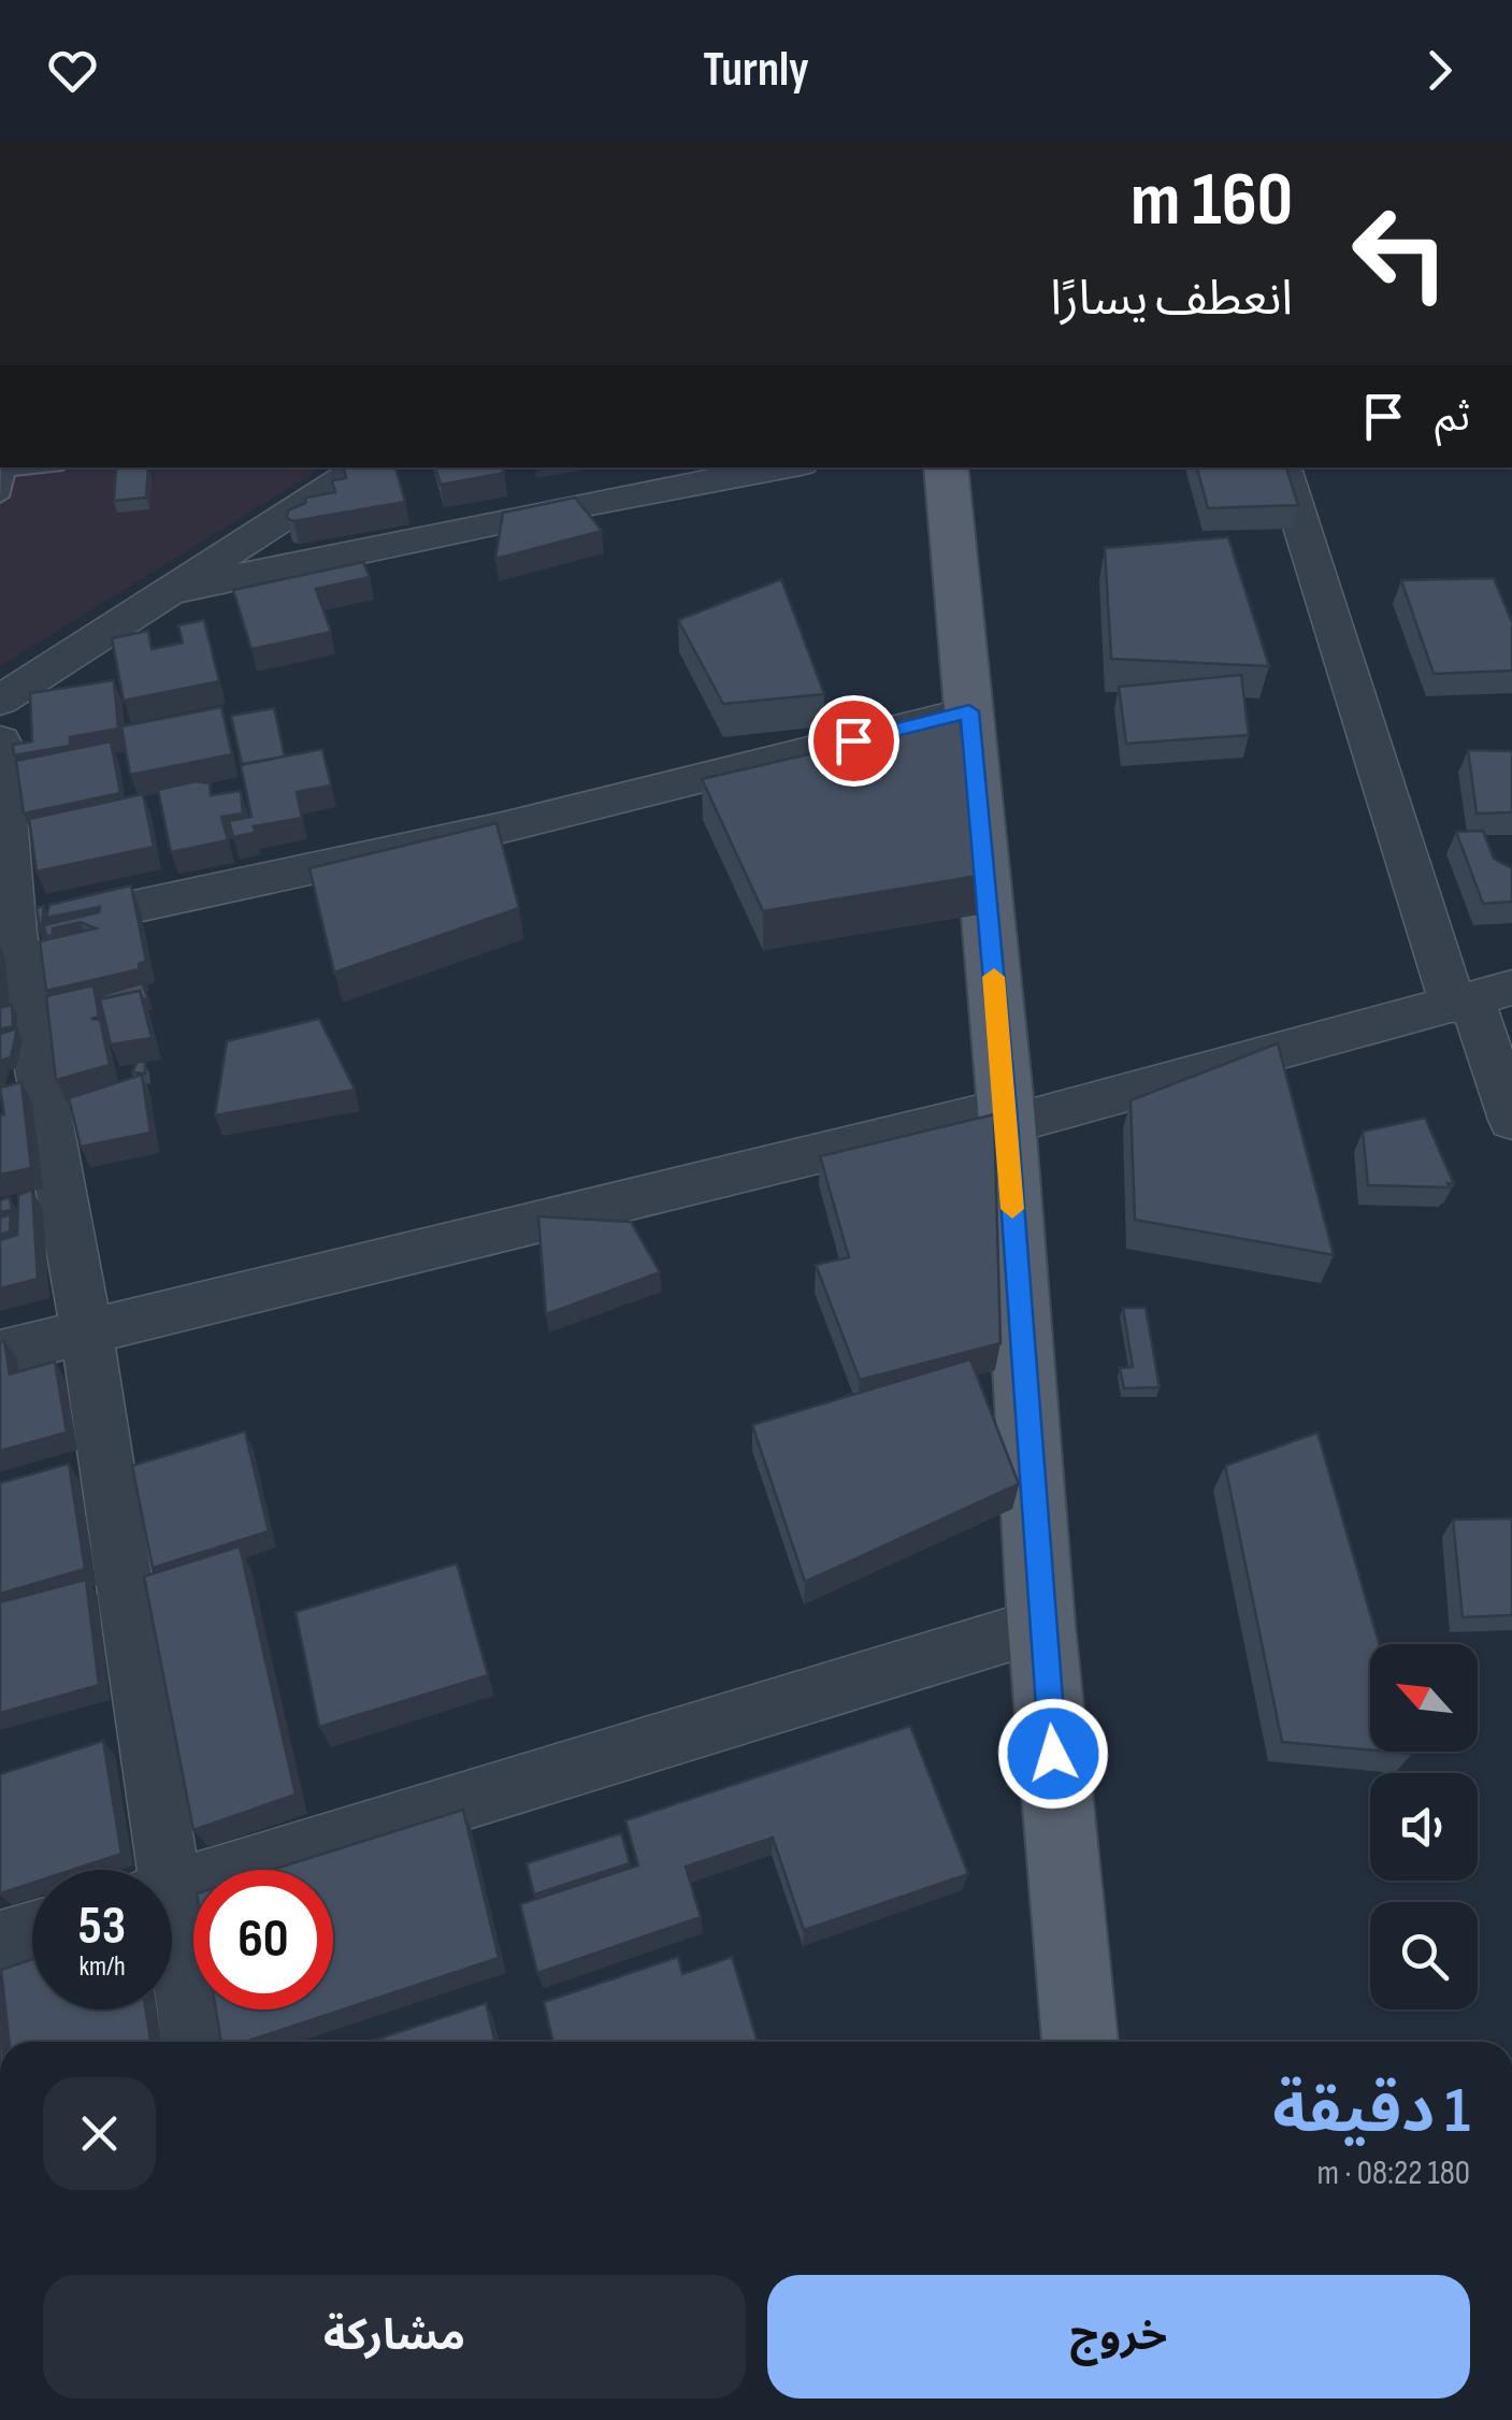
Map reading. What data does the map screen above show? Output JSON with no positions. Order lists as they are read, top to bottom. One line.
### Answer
{"north":"top left","page":{"header":"Turnly","turn":["160 m","انعطف يسارًا"],"then":"ثم","speed":"53 km/h","limit":"60","heading":["1 دقيقة","180 m · 08:22"],"buttons":["خروج","مشاركة"]}}
